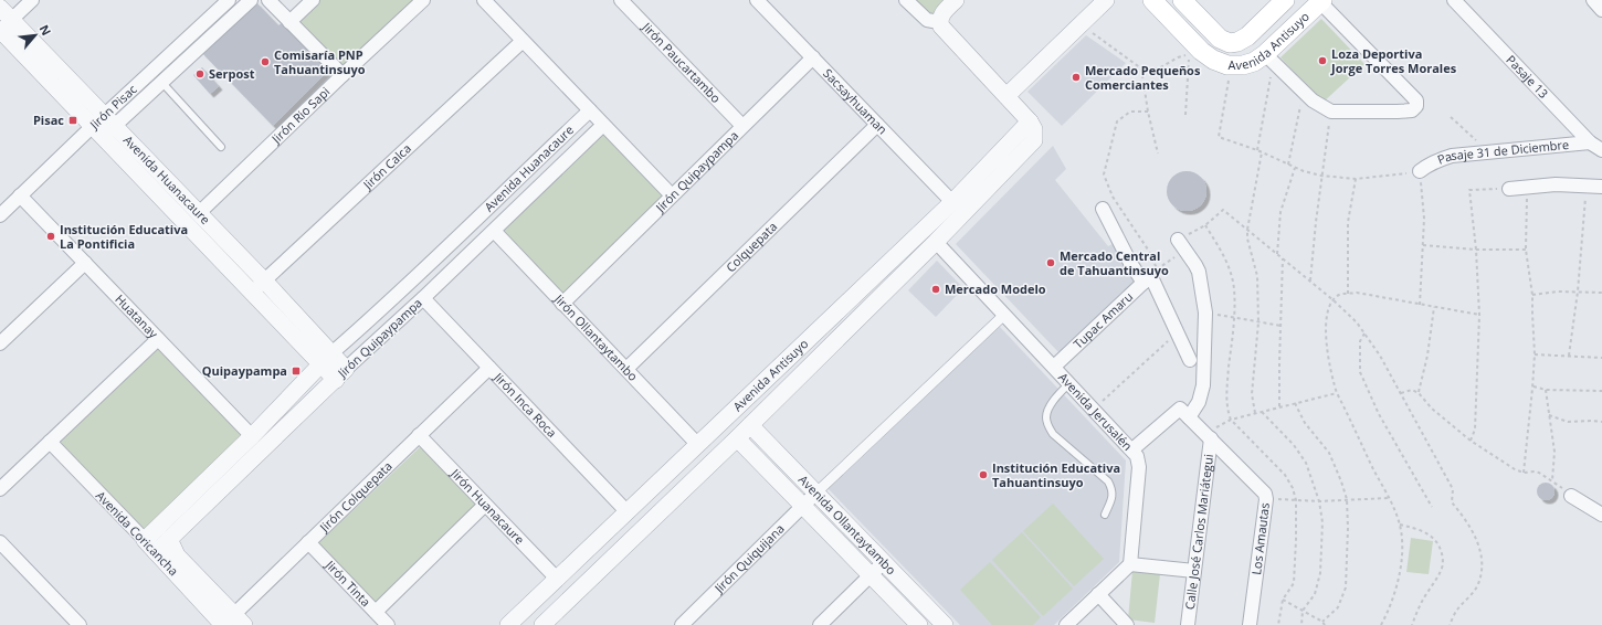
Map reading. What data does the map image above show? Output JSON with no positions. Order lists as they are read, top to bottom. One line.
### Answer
{"streets":{"main road":["Avenida Antisuyo"],"street":["Jirón Paucartambo","Pasaje 13","Sacsayhuaman","Jirón Pisac","Jirón Rio Sapi","Pasaje 31 de Diciembre","Jirón Calca","Avenida Huanacaure","Jirón Quipaypampa","Colquepata","Huatanay","Tupac Amaru","Jirón Ollantaytambo","Jirón Inca Roca","Avenida Jerusalén","Jirón Colquepata","Jirón Huanacaure","Avenida Ollantaytambo","Calle José Carlos Mariátegui","Avenida Coricancha","Los Amautas","Jirón Quiquijana","Jirón Tinta"]},"crossings":[["Avenida Antisuyo","Sacsayhuaman"],["Avenida Antisuyo","Jirón Ollantaytambo"],["Avenida Antisuyo","Jirón Inca Roca"],["Avenida Antisuyo","Avenida Jerusalén"],["Avenida Antisuyo","Jirón Huanacaure"],["Avenida Antisuyo","Avenida Ollantaytambo"],["Jirón Paucartambo","Jirón Quipaypampa"],["Pasaje 13","Pasaje 31 de Diciembre"],["Sacsayhuaman","Jirón Quipaypampa"],["Sacsayhuaman","Colquepata"],["Jirón Pisac","Avenida Huanacaure"],["Jirón Pisac","Huatanay"],["Jirón Rio Sapi","Avenida Huanacaure"],["Jirón Calca","Avenida Huanacaure"],["Avenida Huanacaure","Jirón Quipaypampa"],["Jirón Quipaypampa","Huatanay"],["Jirón Quipaypampa","Jirón Ollantaytambo"],["Jirón Quipaypampa","Jirón Inca Roca"],["Jirón Quipaypampa","Avenida Coricancha"],["Colquepata","Jirón Ollantaytambo"],["Tupac Amaru","Avenida Jerusalén"],["Jirón Inca Roca","Jirón Colquepata"],["Jirón Colquepata","Jirón Huanacaure"],["Jirón Colquepata","Avenida Coricancha"],["Jirón Colquepata","Jirón Tinta"],["Avenida Ollantaytambo","Jirón Quiquijana"],["Calle José Carlos Mariátegui","Los Amautas"]],"places":{"other":["Loza Deportiva Jorge Torres Morales","Comisaría PNP Tahuantinsuyo","Serpost","Mercado Pequeños Comerciantes","Institución Educativa La Pontificia","Mercado Central de Tahuantinsuyo","Mercado Modelo","Institución Educativa Tahuantinsuyo"],"transit":["Pisac","Quipaypampa"]},"north":"top right"}
